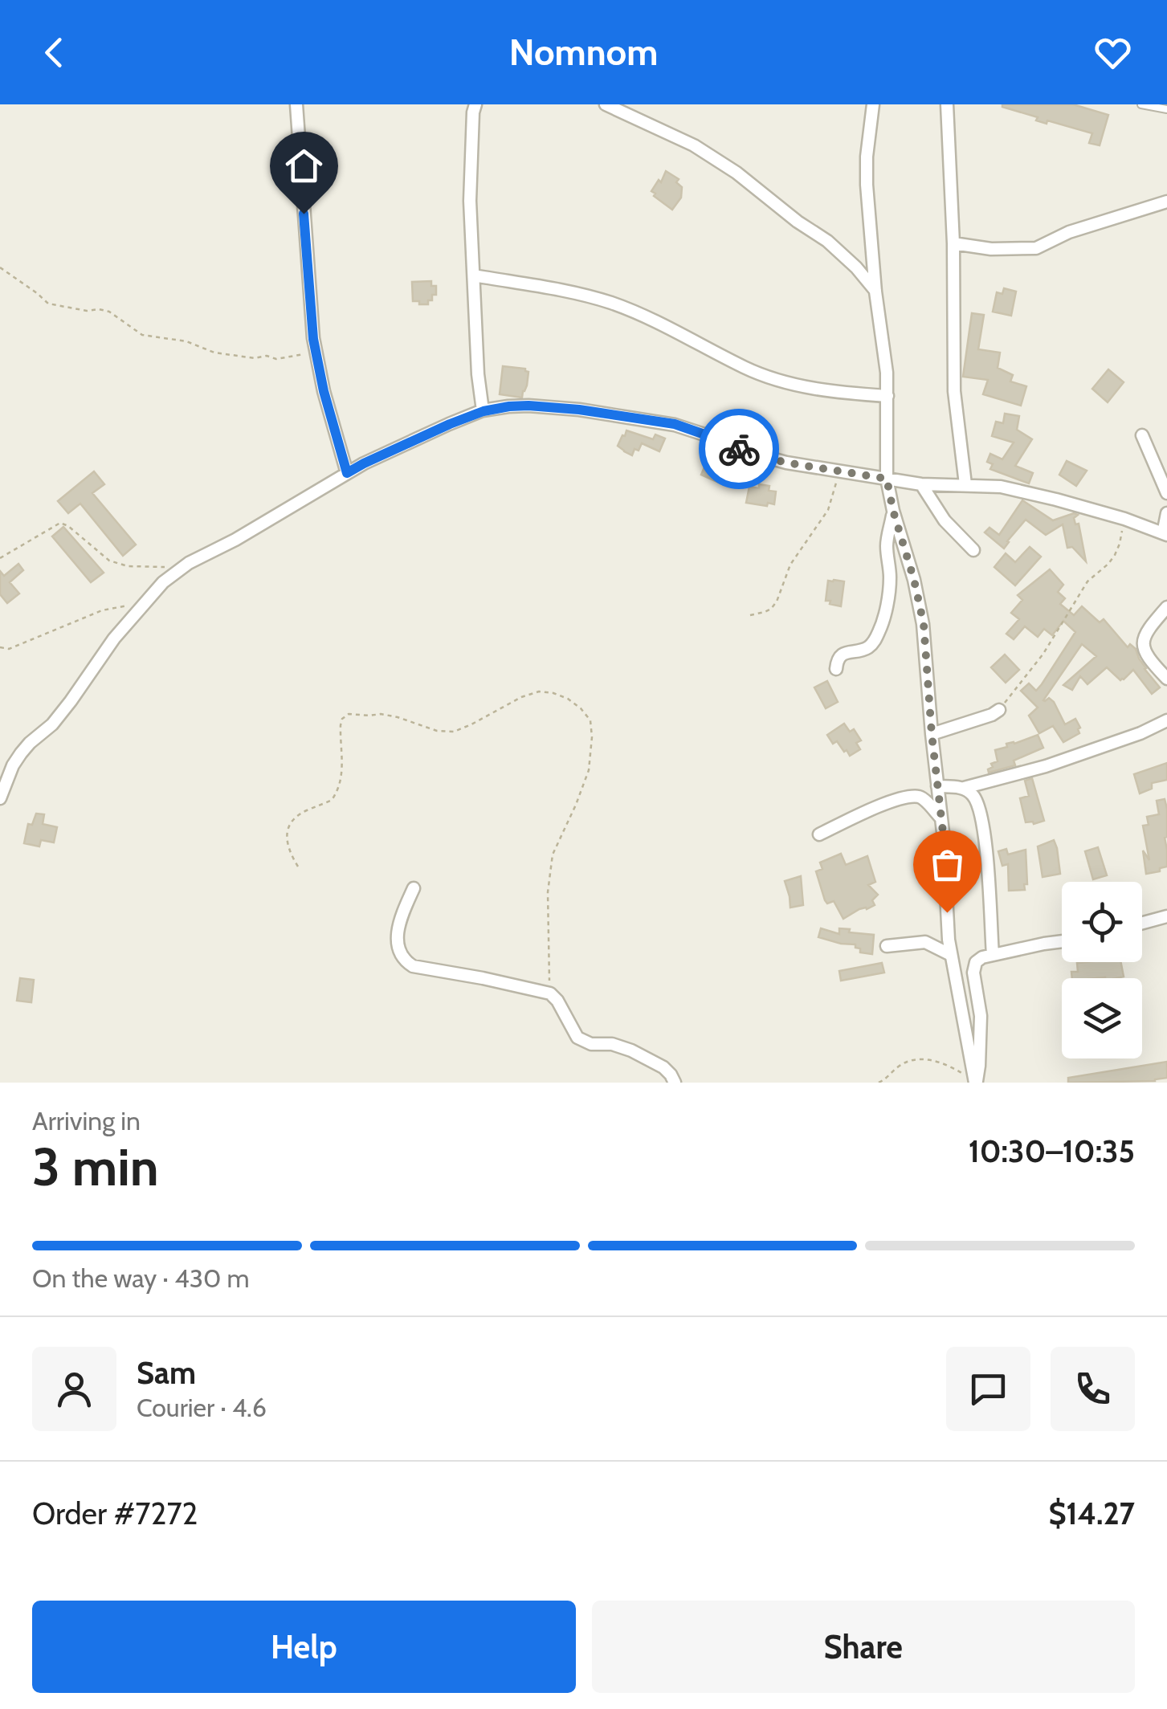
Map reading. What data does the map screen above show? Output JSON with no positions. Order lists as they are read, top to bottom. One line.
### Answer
{"page":{"header":"Nomnom","heading":["3 min","Arriving in","10:30–10:35"],"panel":["Sam","Courier · 4.6","Order #7272","$14.27"],"bar":"On the way · 430 m","buttons":["Help","Share"]}}
